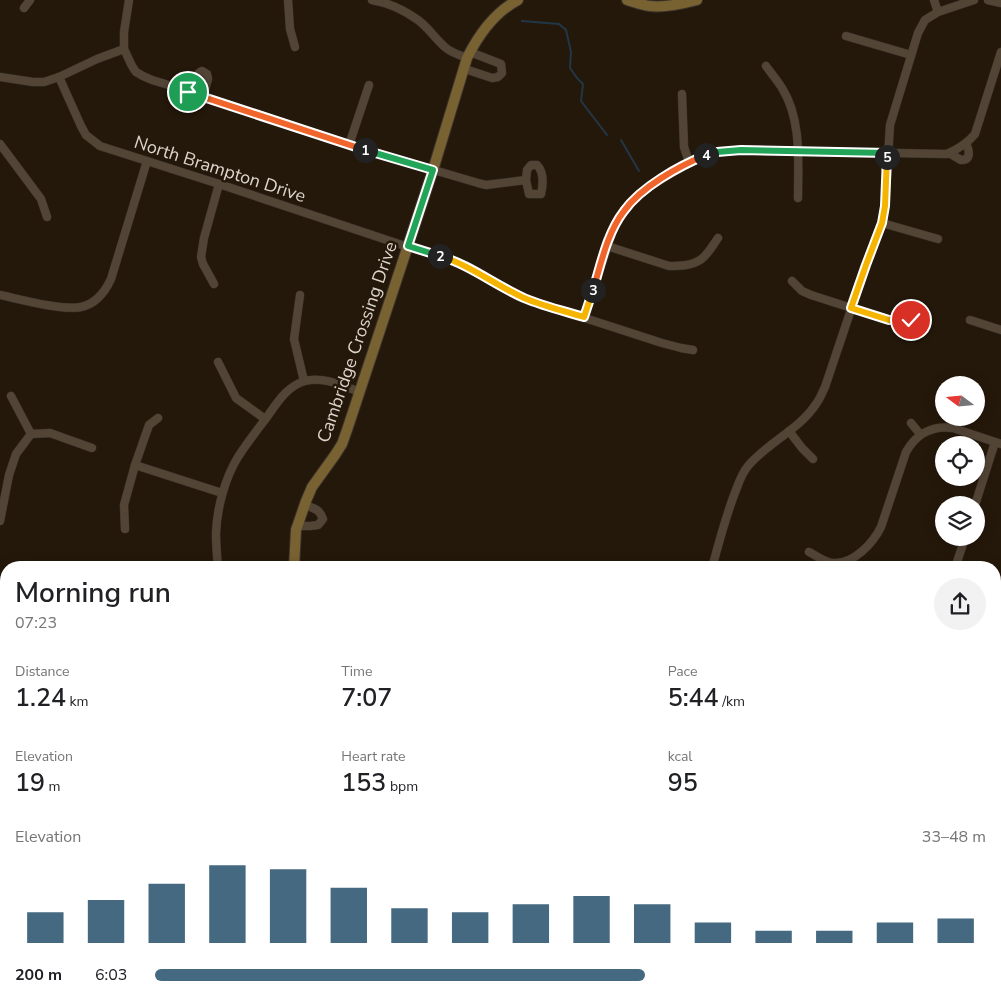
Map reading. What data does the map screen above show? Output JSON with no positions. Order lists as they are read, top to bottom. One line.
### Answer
{"streets":{"street":["North Brampton Drive","Cambridge Crossing Drive"]},"crossings":[["North Brampton Drive","Cambridge Crossing Drive"]],"north":"left","page":{"pins":["1","4","5","2","3"],"heading":["Morning run","07:23"],"stats":[["Distance","1.24 km"],["Time","7:07"],["Pace","5:44 /km"],["Elevation","19 m"],["Heart rate","153 bpm"],["kcal","95"]],"chart":["Elevation","33–48 m"],"list":[{"name":"200 m","note":"6:03"}]}}
